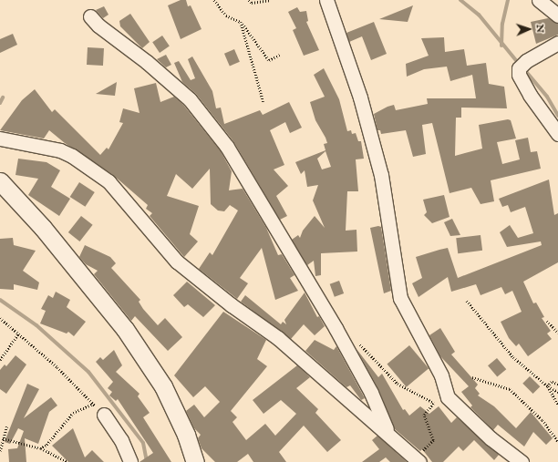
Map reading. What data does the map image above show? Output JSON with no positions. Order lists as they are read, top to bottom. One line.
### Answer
{"north":"right"}
